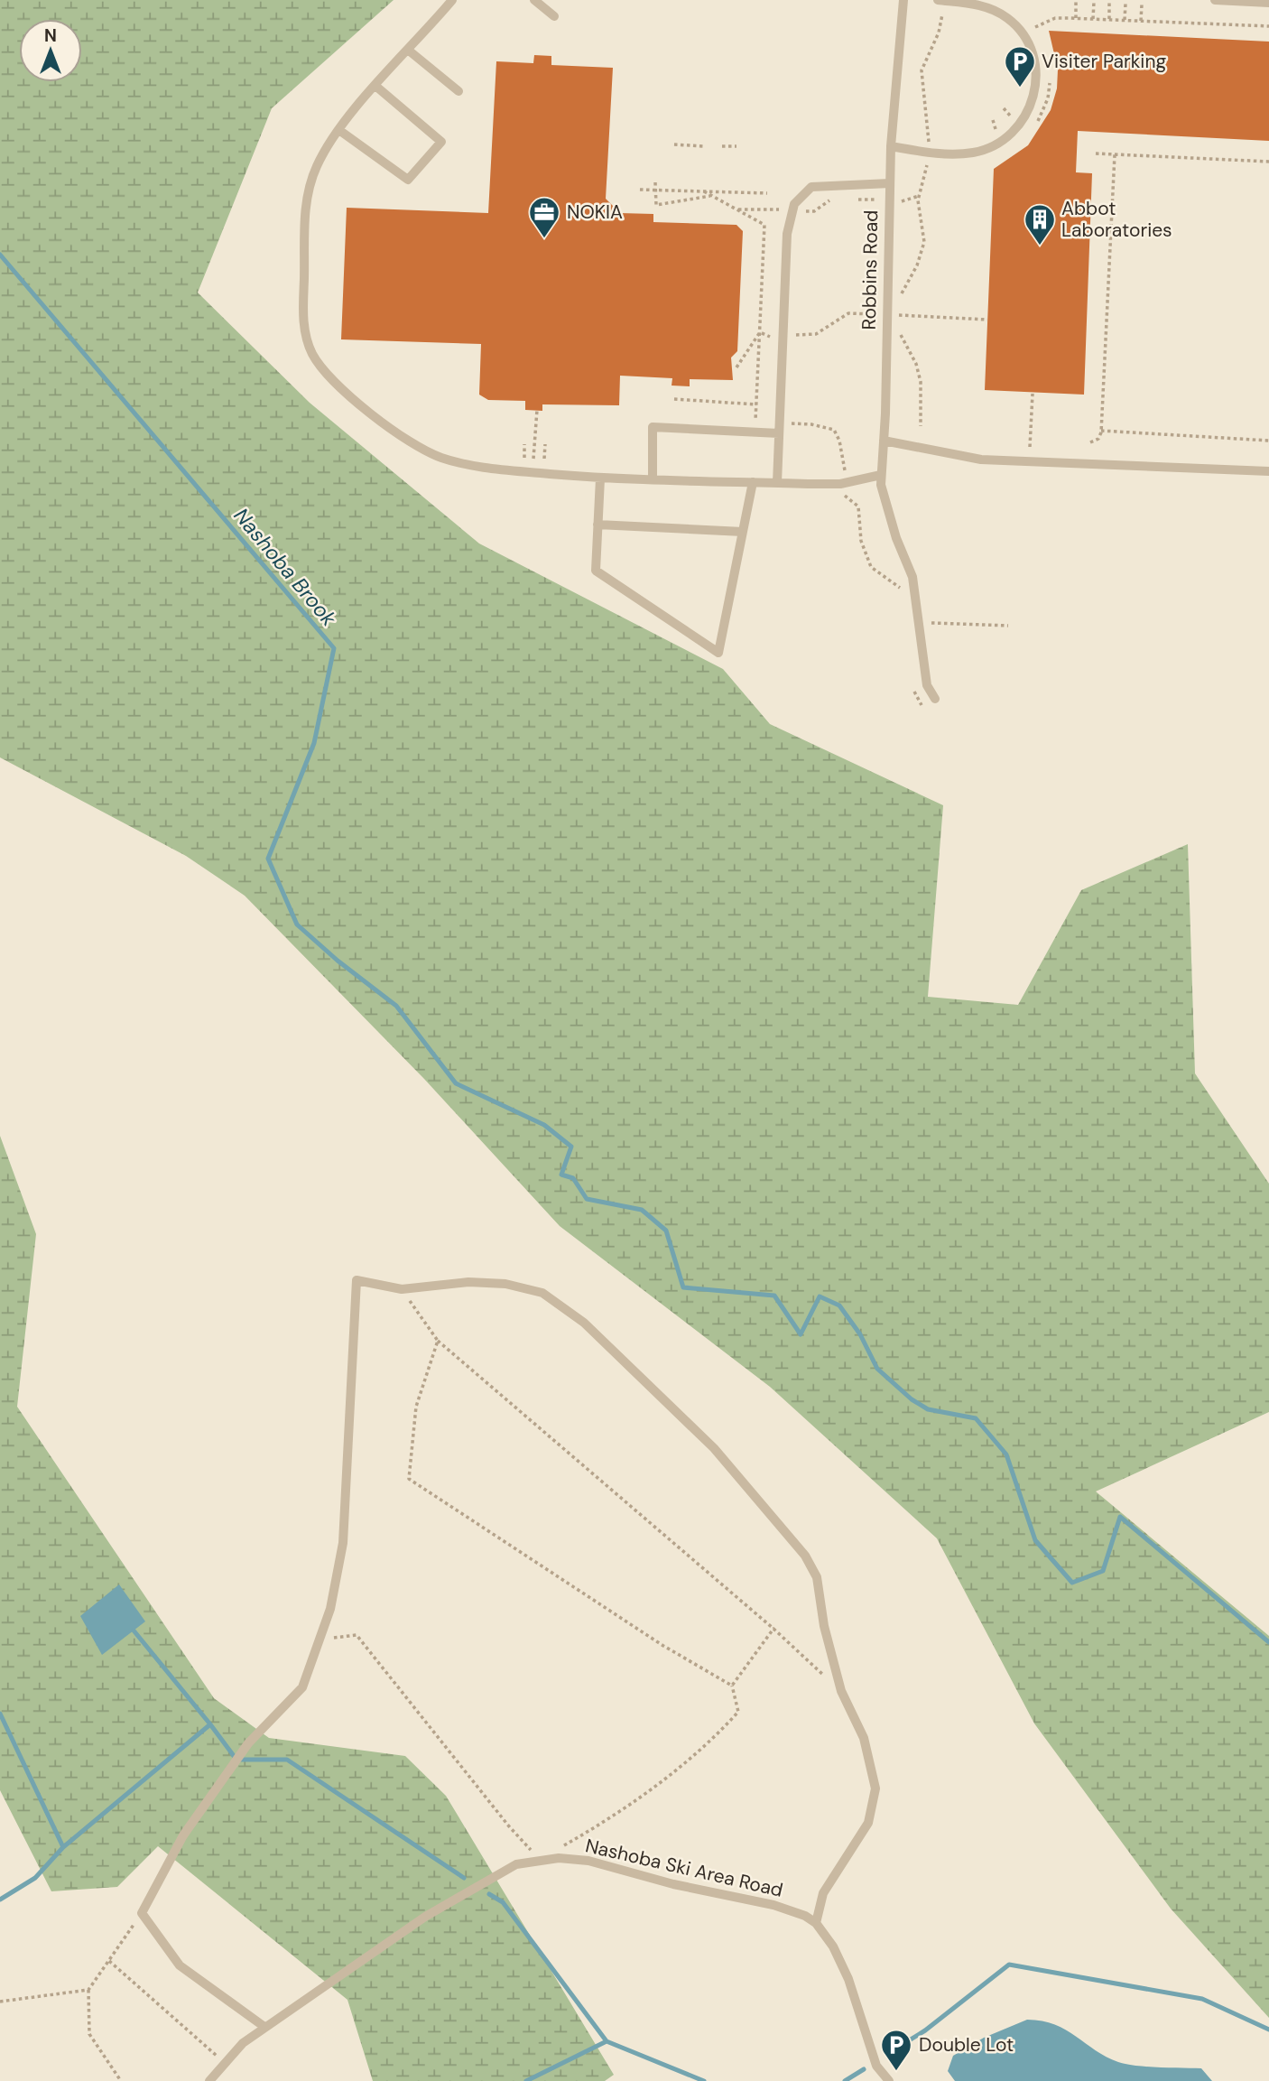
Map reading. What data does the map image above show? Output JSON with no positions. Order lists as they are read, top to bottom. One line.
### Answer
{"streets":{"lane":["Robbins Road","Nashoba Ski Area Road"]},"water":["Nashoba Brook"],"places":{"parking":["Visiter Parking","Double Lot"],"office":["NOKIA"],"building":["Abbot Laboratories"]},"north":"top"}
